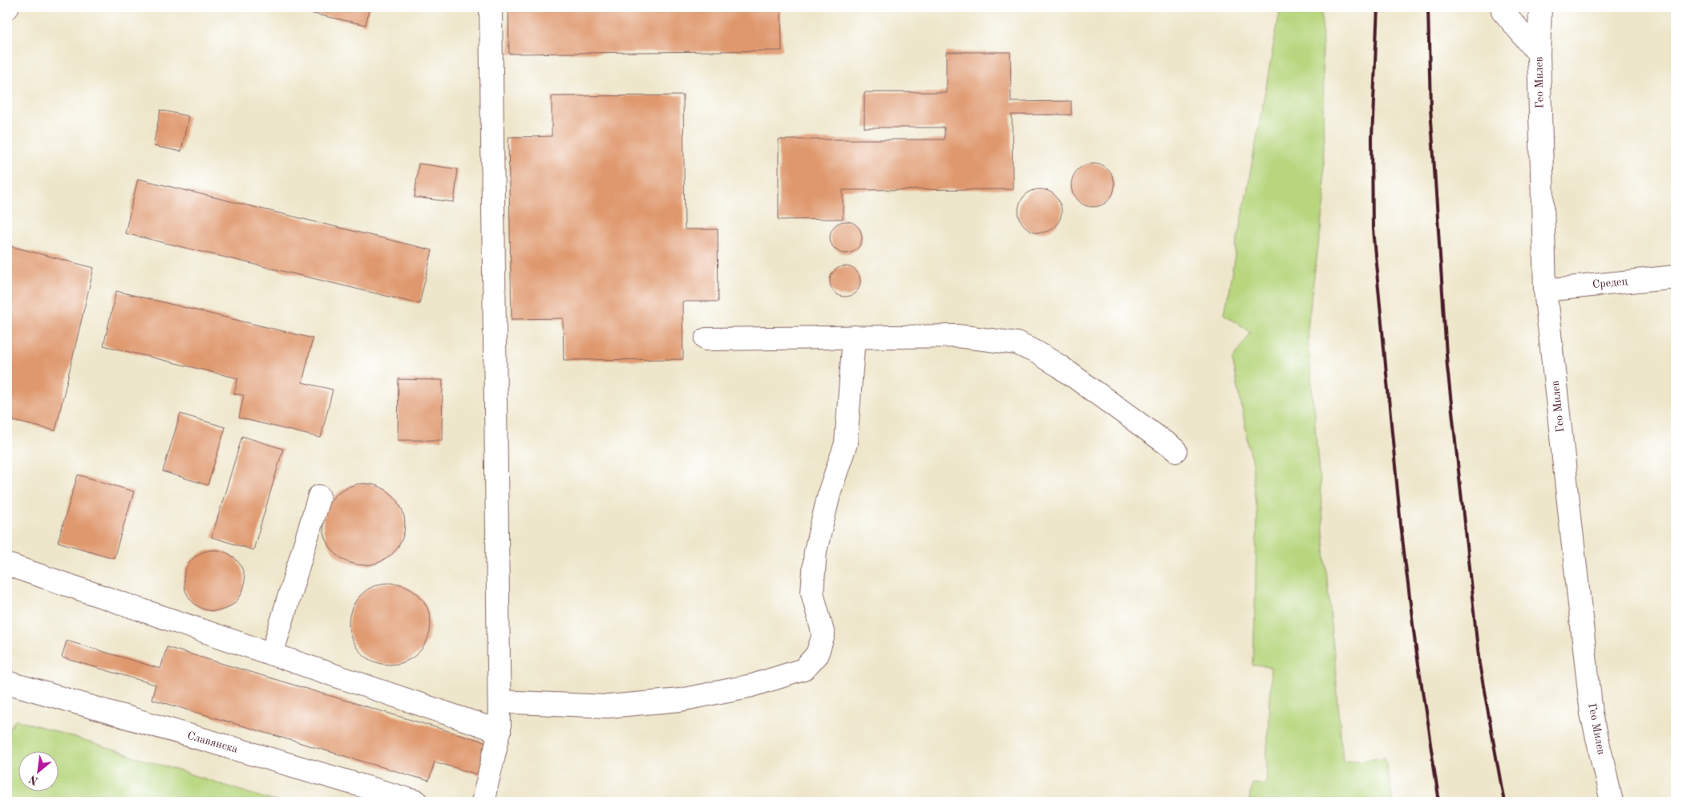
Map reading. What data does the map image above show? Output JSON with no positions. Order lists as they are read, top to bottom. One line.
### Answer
{"streets":{"street":["Гео Милев","Средец","Славянска"]},"crossings":[["Гео Милев","Средец"]],"north":"bottom left"}
